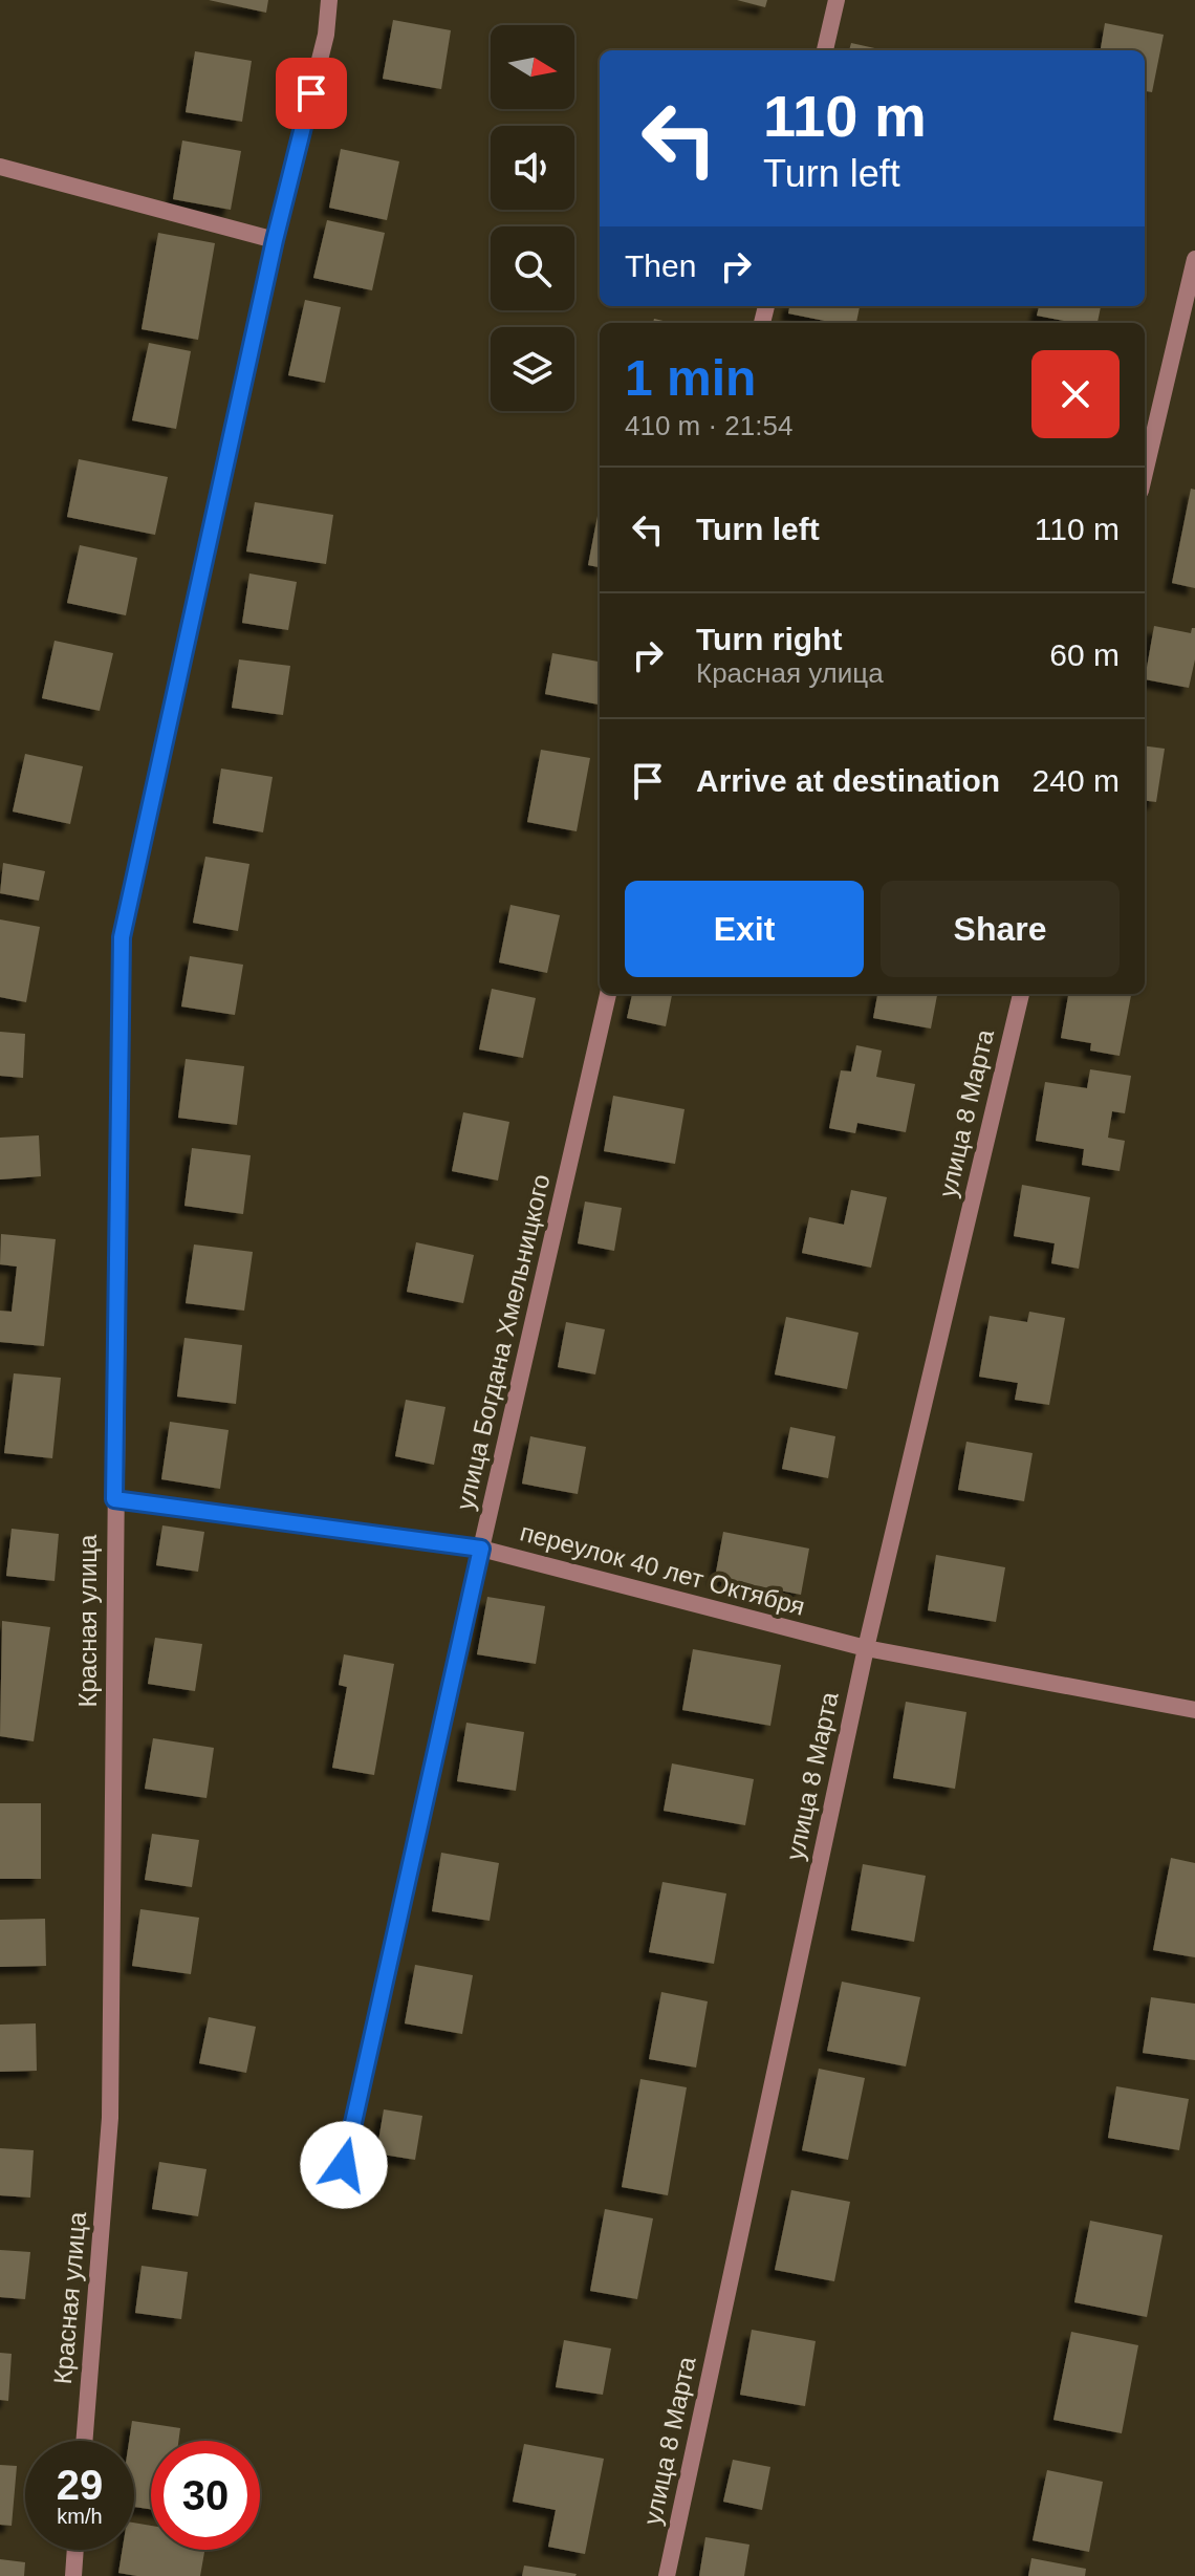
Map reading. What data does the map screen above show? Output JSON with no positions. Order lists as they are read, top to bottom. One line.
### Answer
{"streets":{"street":["улица 8 Марта","улица Богдана Хмельницкого","переулок 40 лет Октября","Красная улица"]},"crossings":[["улица 8 Марта","переулок 40 лет Октября"],["улица Богдана Хмельницкого","переулок 40 лет Октября"],["переулок 40 лет Октября","Красная улица"]],"north":"right","page":{"turn":["110 m","Turn left"],"then":"Then","heading":["1 min","410 m · 21:54"],"list":[{"name":"Turn left","value":"110 m"},{"name":"Turn right","note":"Красная улица","value":"60 m"},{"name":"Arrive at destination","value":"240 m"}],"buttons":["Exit","Share"],"speed":"29 km/h","limit":"30"}}
